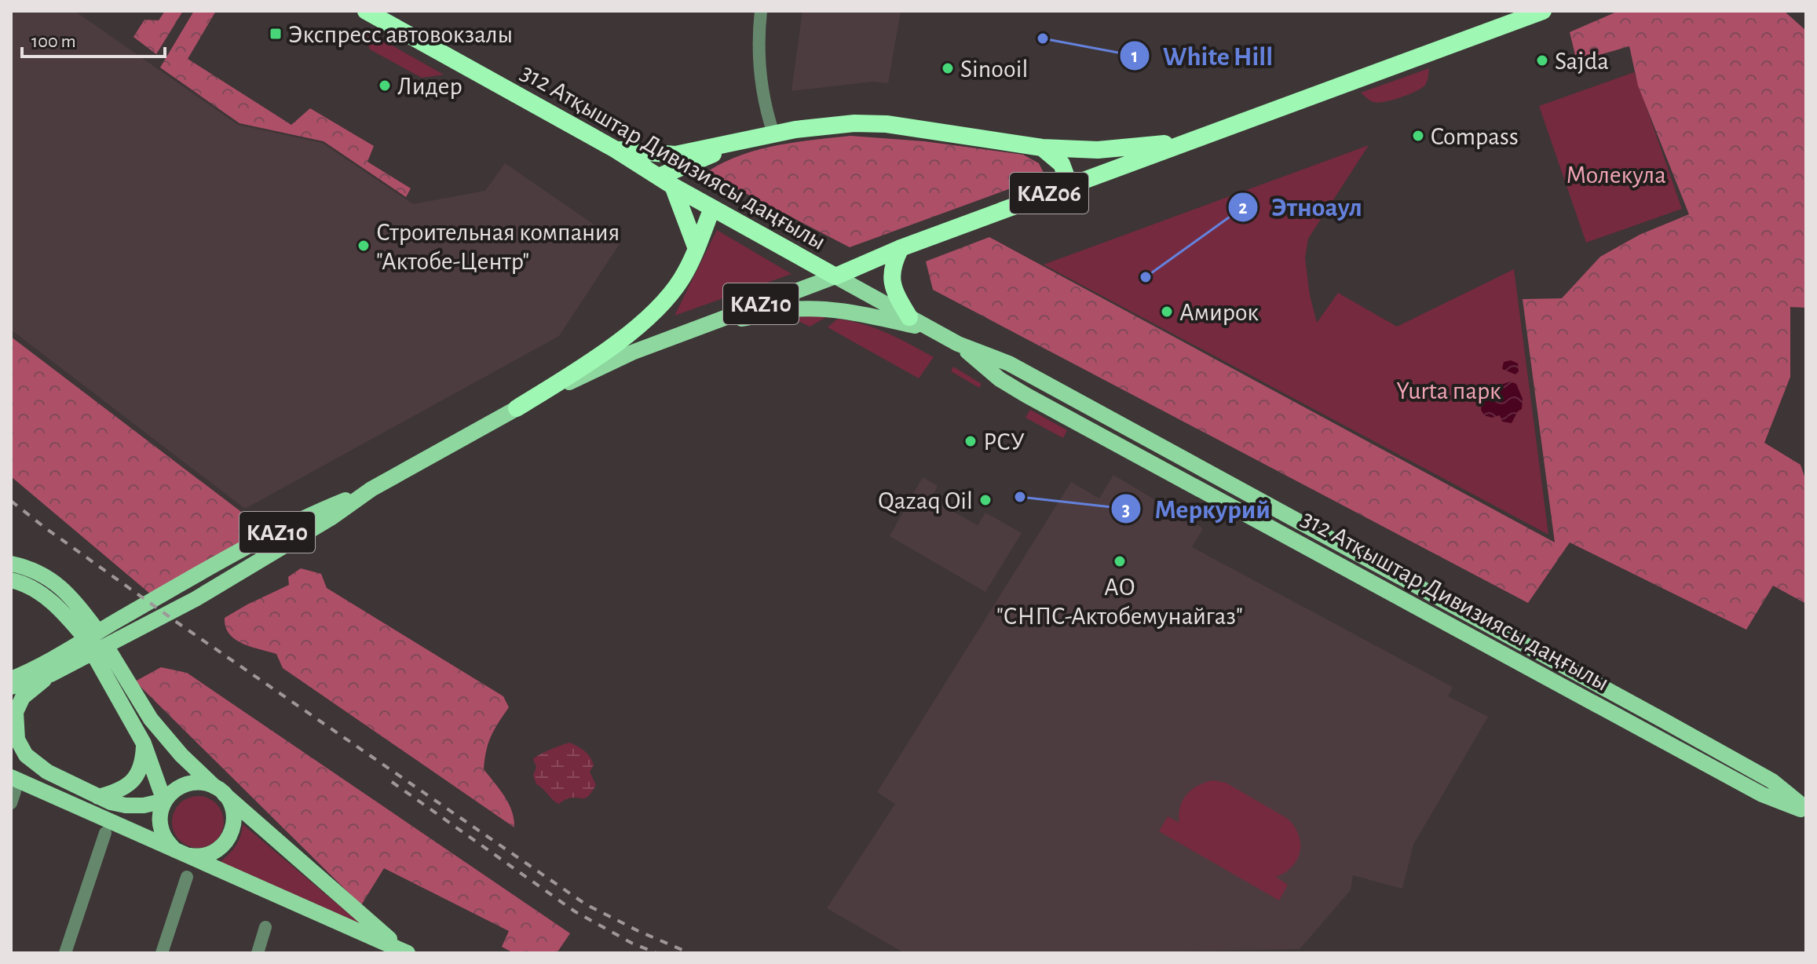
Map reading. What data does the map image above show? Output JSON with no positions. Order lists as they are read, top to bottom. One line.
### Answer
{"streets":{"highway":["312 Атқыштар Дивизиясы даңғылы","KАZ06"],"main road":["KAZ10"]},"crossings":[["312 Атқыштар Дивизиясы даңғылы","KАZ06"],["312 Атқыштар Дивизиясы даңғылы","KAZ10"],["KАZ06","KAZ10"]],"parks":["Молекула","Yurta парк"],"places":{"transit":["Экспресс автовокзалы"],"other":["White Hill","Sajda","Sinooil","Лидер","Compass","Строительная компания \"Актобе-Центр\"","Этноаул","Амирок","РСУ","Меркурий","Qazaq Oil","АО \"СНПС-Актобемунайгаз\""]},"scale_bar":"100 m"}
